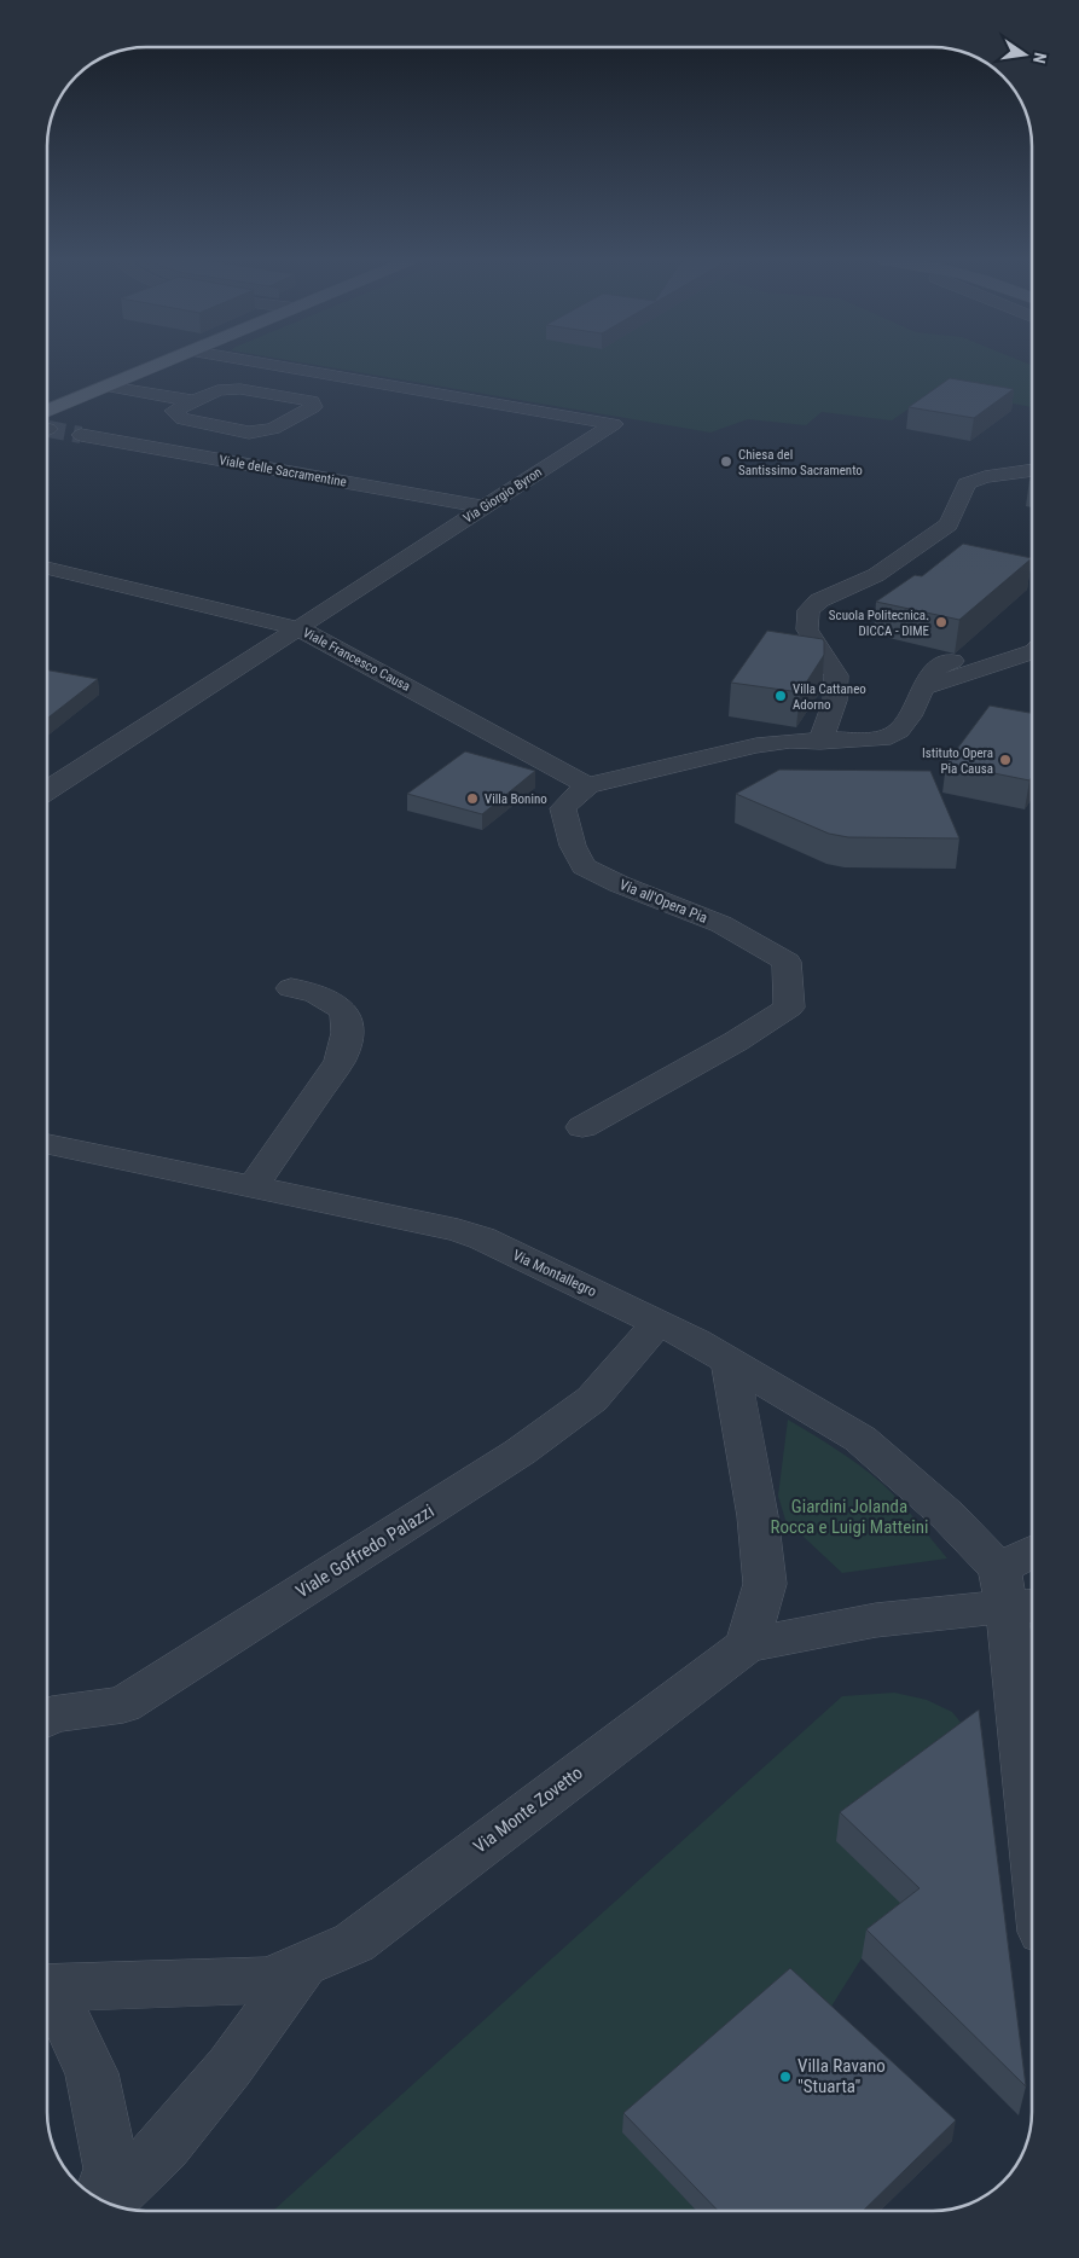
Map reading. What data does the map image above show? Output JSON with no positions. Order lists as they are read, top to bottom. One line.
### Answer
{"streets":{"street":["Viale delle Sacramentine","Via Giorgio Byron","Viale Francesco Causa","Via all'Opera Pia","Via Montallegro","Viale Goffredo Palazzi","Via Monte Zovetto"]},"crossings":[["Viale delle Sacramentine","Via Giorgio Byron"],["Via Giorgio Byron","Viale Francesco Causa"],["Viale Francesco Causa","Via all'Opera Pia"],["Via Montallegro","Viale Goffredo Palazzi"],["Via Montallegro","Via Monte Zovetto"]],"parks":["Giardini Jolanda Rocca e Luigi Matteini"],"places":["Chiesa del Santissimo Sacramento","Scuola Politecnica. DICCA - DIME","Villa Cattaneo Adorno","Istituto Opera Pia Causa","Villa Bonino","Villa Ravano \"Stuarta\""],"north":"right"}
